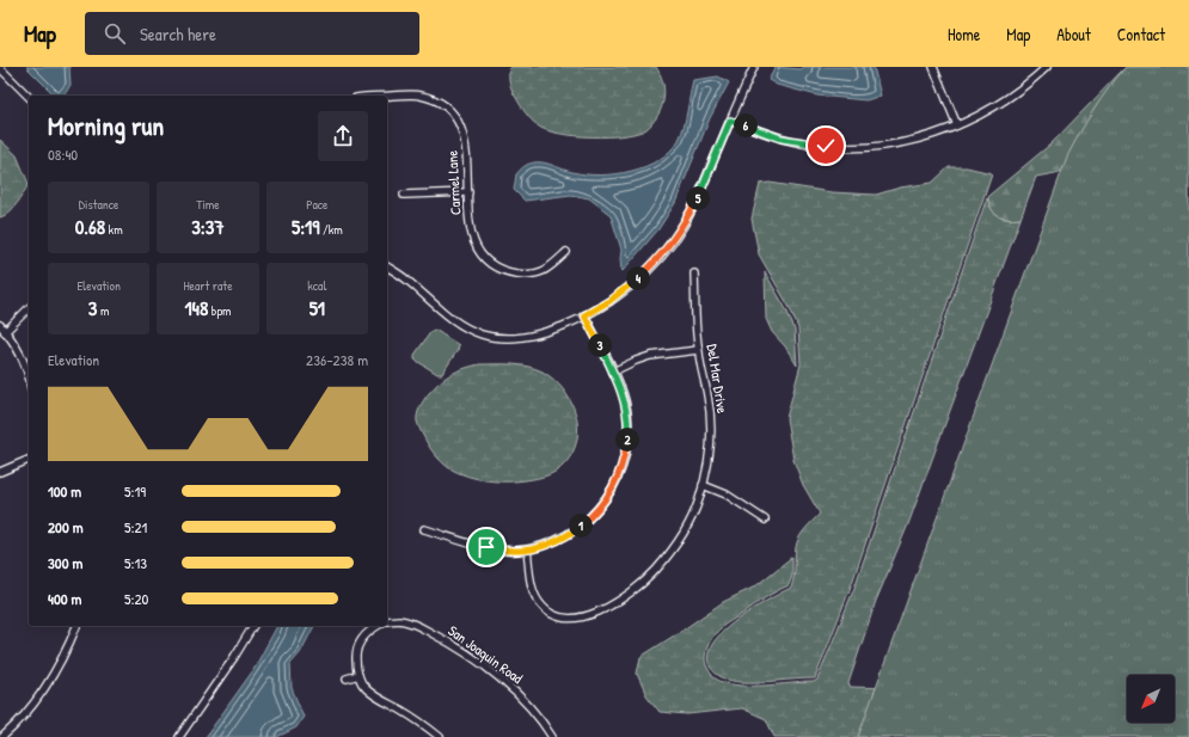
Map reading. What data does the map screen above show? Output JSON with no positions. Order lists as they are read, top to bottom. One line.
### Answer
{"streets":{"street":["Carmel Lane","Del Mar Drive","San Joaquin Road"]},"north":"bottom left","page":{"header":"Map","search":"Search here","nav":["Home","Map","About","Contact"],"heading":["Morning run","08:40"],"pins":["6","5","4","3","2","1"],"stats":[["Distance","0.68 km"],["Time","3:37"],["Pace","5:19 /km"],["Elevation","3 m"],["Heart rate","148 bpm"],["kcal","51"]],"chart":["Elevation","236–238 m"],"list":[{"name":"100 m","note":"5:19"},{"name":"200 m","note":"5:21"},{"name":"300 m","note":"5:13"},{"name":"400 m","note":"5:20"}]}}
